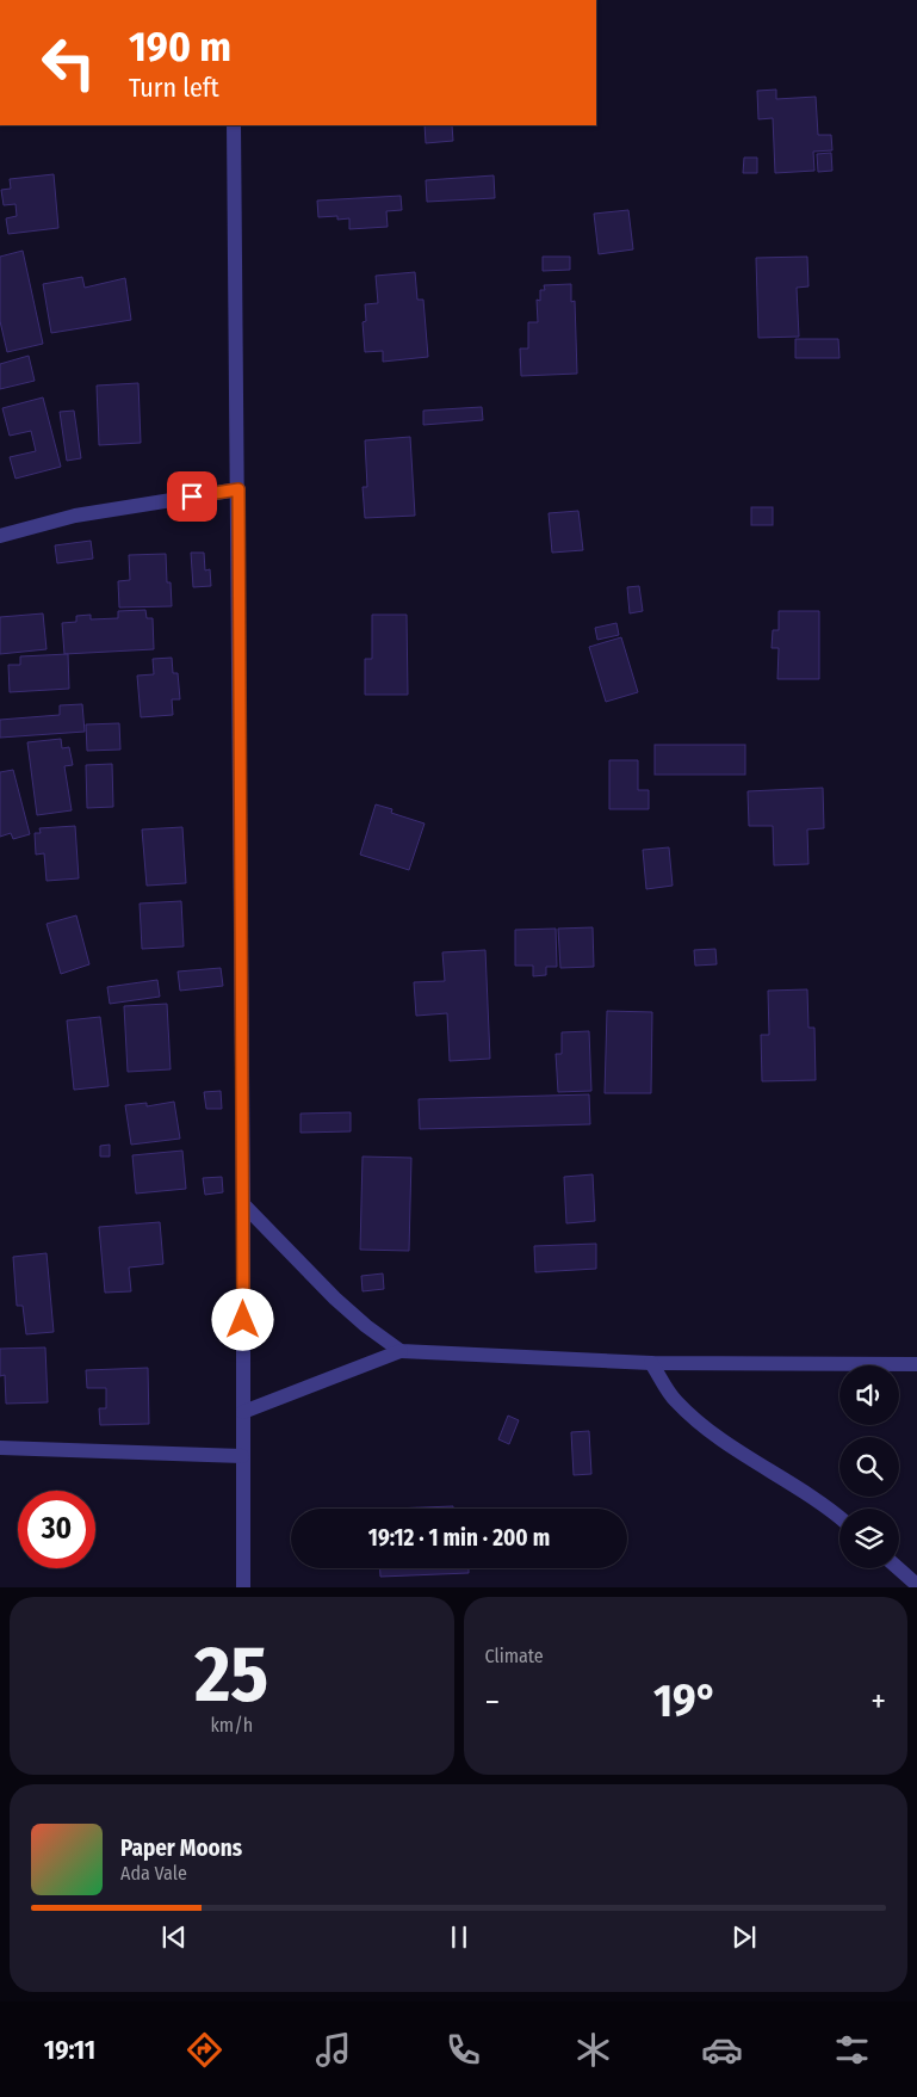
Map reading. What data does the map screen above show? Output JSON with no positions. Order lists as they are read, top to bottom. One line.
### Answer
{"page":{"turn":["190 m","Turn left"],"limit":"30","trip":"19:12 · 1 min · 200 m","tile":[["25","km/h"],"Climate"],"heat":["−","19°","+"],"song":["Paper Moons","Ada Vale"],"tabs":"19:11"}}
